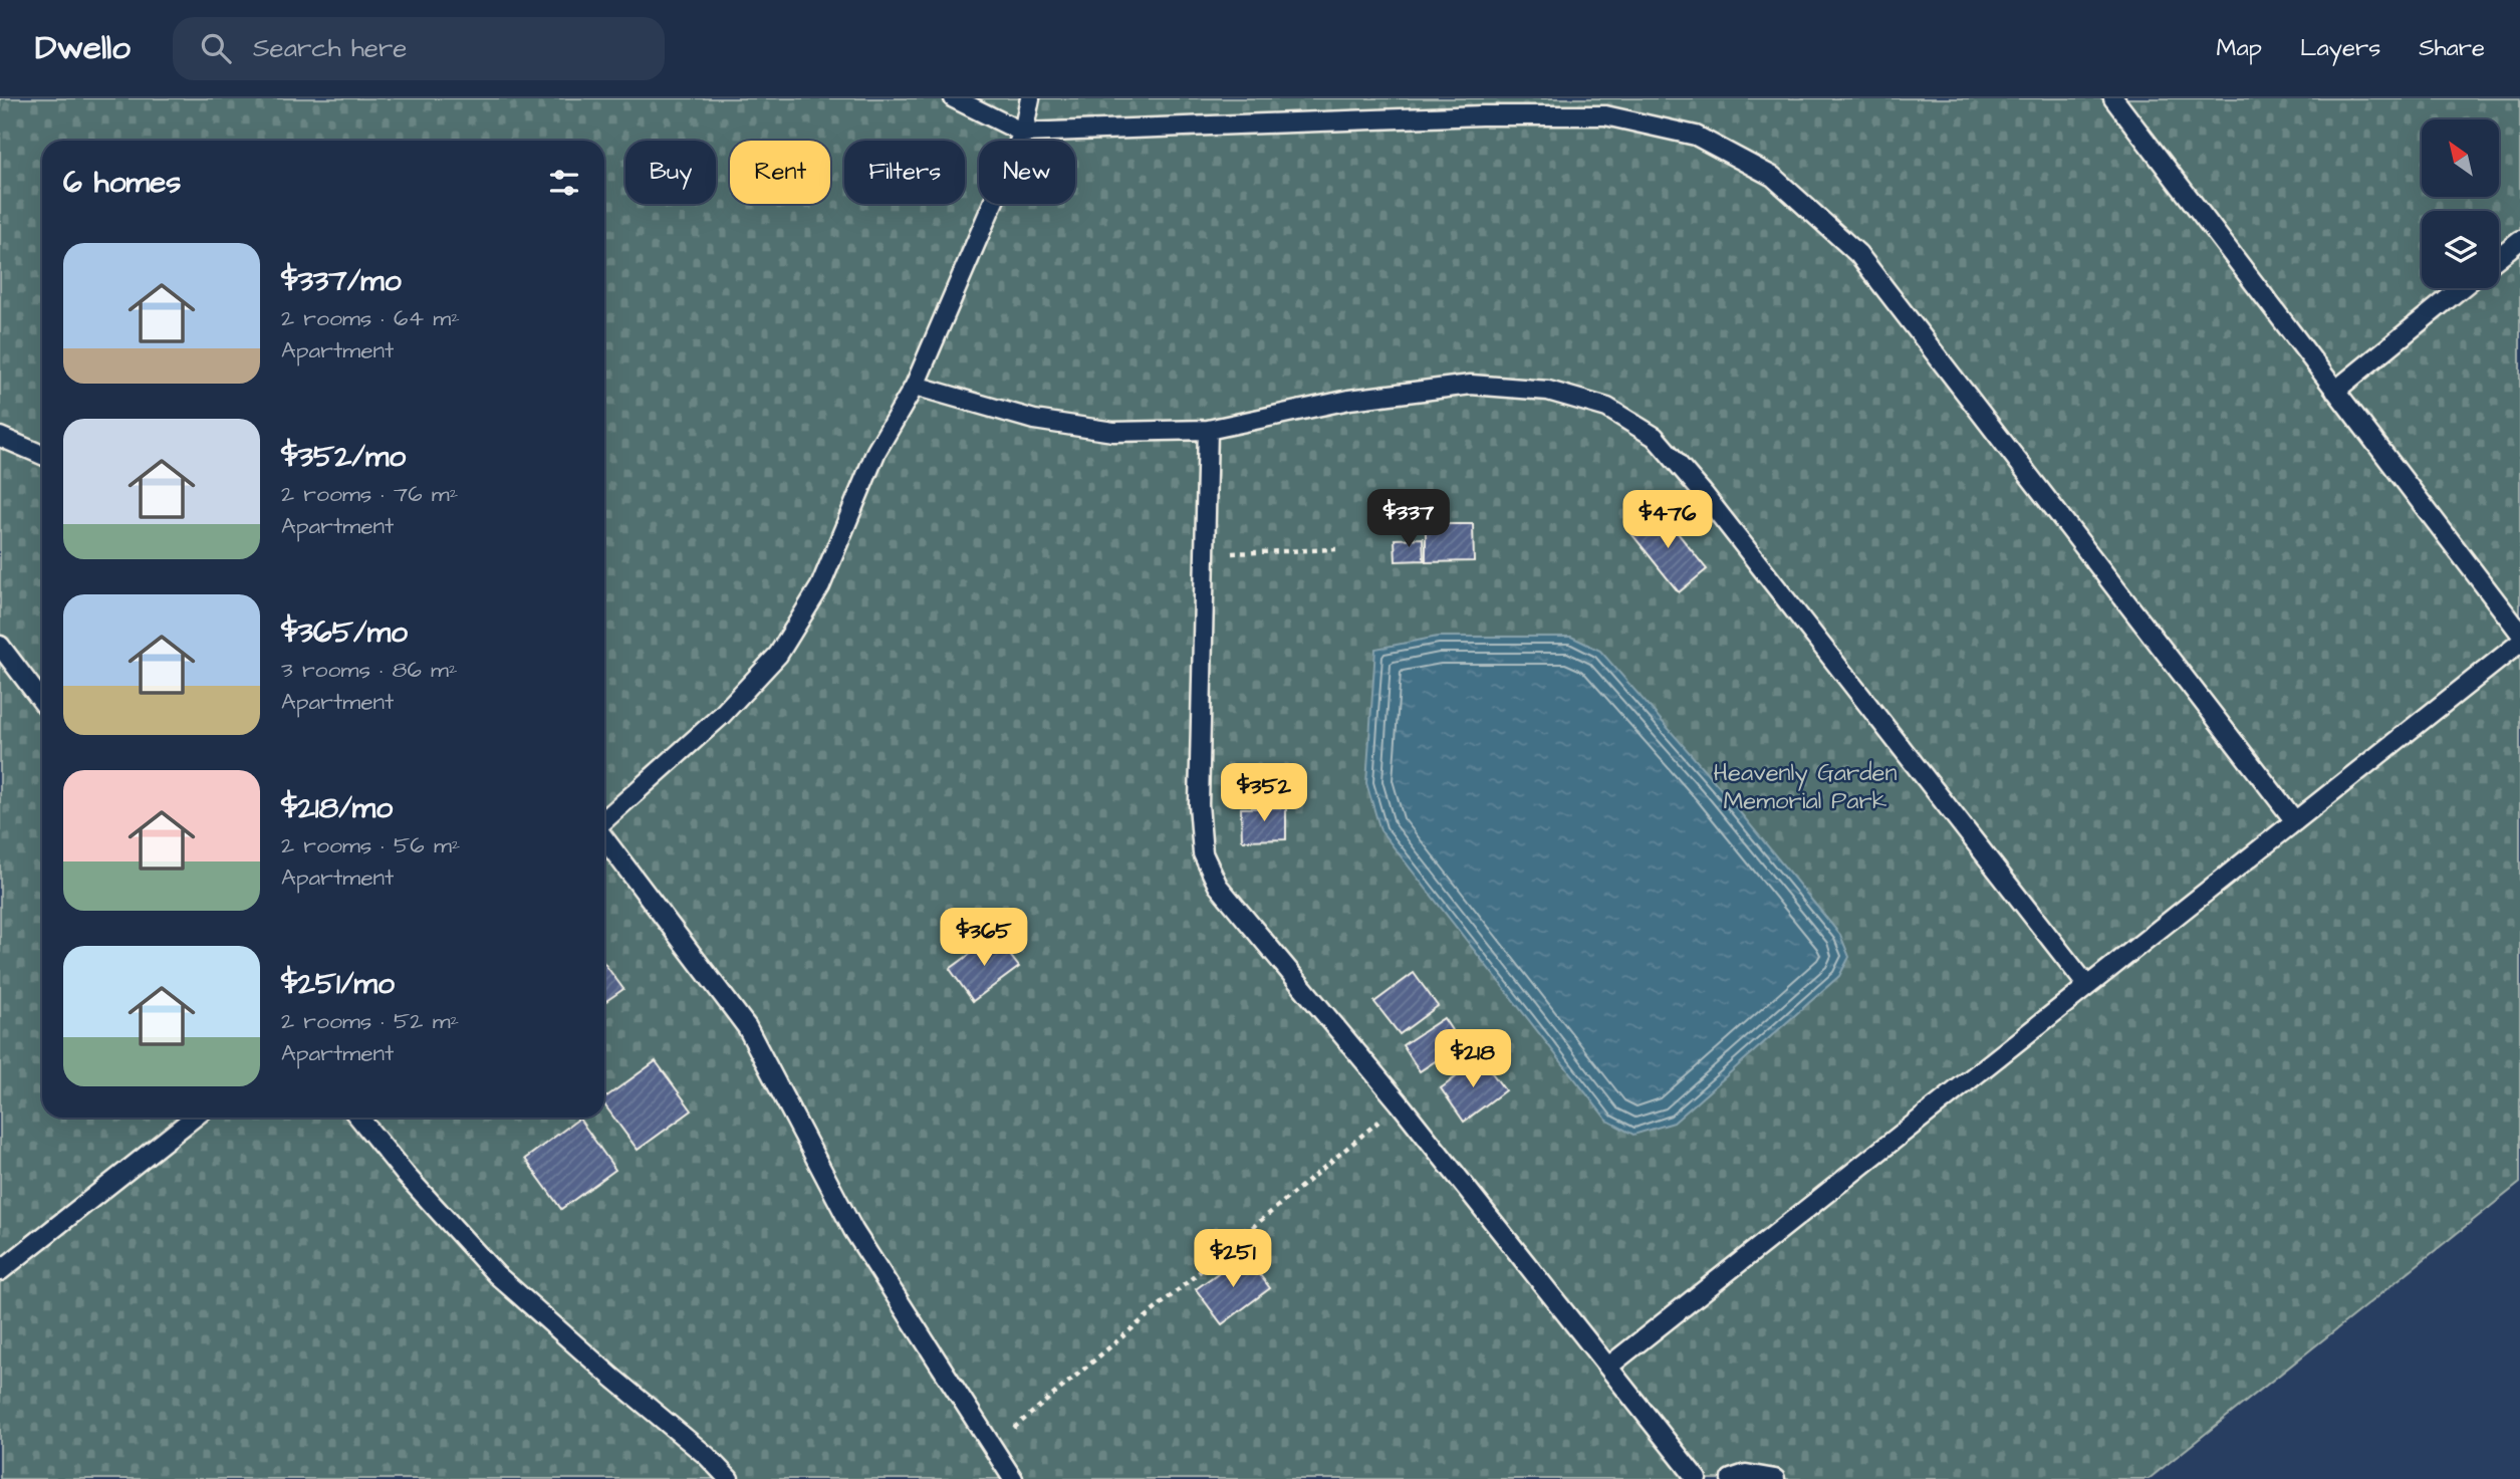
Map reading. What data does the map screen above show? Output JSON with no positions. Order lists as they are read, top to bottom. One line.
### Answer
{"parks":["Heavenly Garden Memorial Park"],"north":"top left","page":{"header":"Dwello","search":"Search here","nav":["Map","Layers","Share"],"chip":["Buy","Rent","Filters","New"],"heading":"6 homes","list":[{"name":"$337/mo","note":"2 rooms · 64 m² · Apartment"},{"name":"$352/mo","note":"2 rooms · 76 m² · Apartment"},{"name":"$365/mo","note":"3 rooms · 86 m² · Apartment"},{"name":"$218/mo","note":"2 rooms · 56 m² · Apartment"},{"name":"$251/mo","note":"2 rooms · 52 m² · Apartment"}],"price":["$337","$476","$352","$365","$218","$251"]}}
